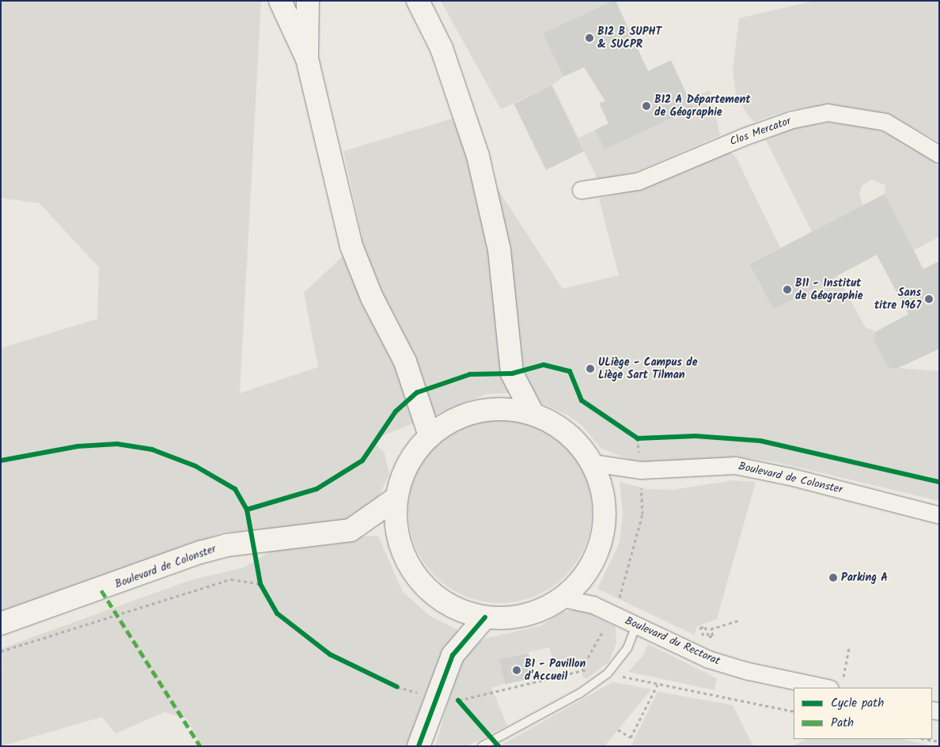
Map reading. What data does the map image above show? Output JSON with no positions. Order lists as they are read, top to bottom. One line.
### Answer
{"streets":{"main road":["Boulevard de Colonster"],"street":["Clos Mercator","Boulevard du Rectorat"]},"places":["B12 B SUPHT & SUCPR","B12 A Département de Géographie","B11 - Institut de Géographie","Sans titre 1967","ULiège - Campus de Liège Sart Tilman","Parking A","B1 - Pavillon d'Accueil"],"legend":["Cycle path","Path"]}
